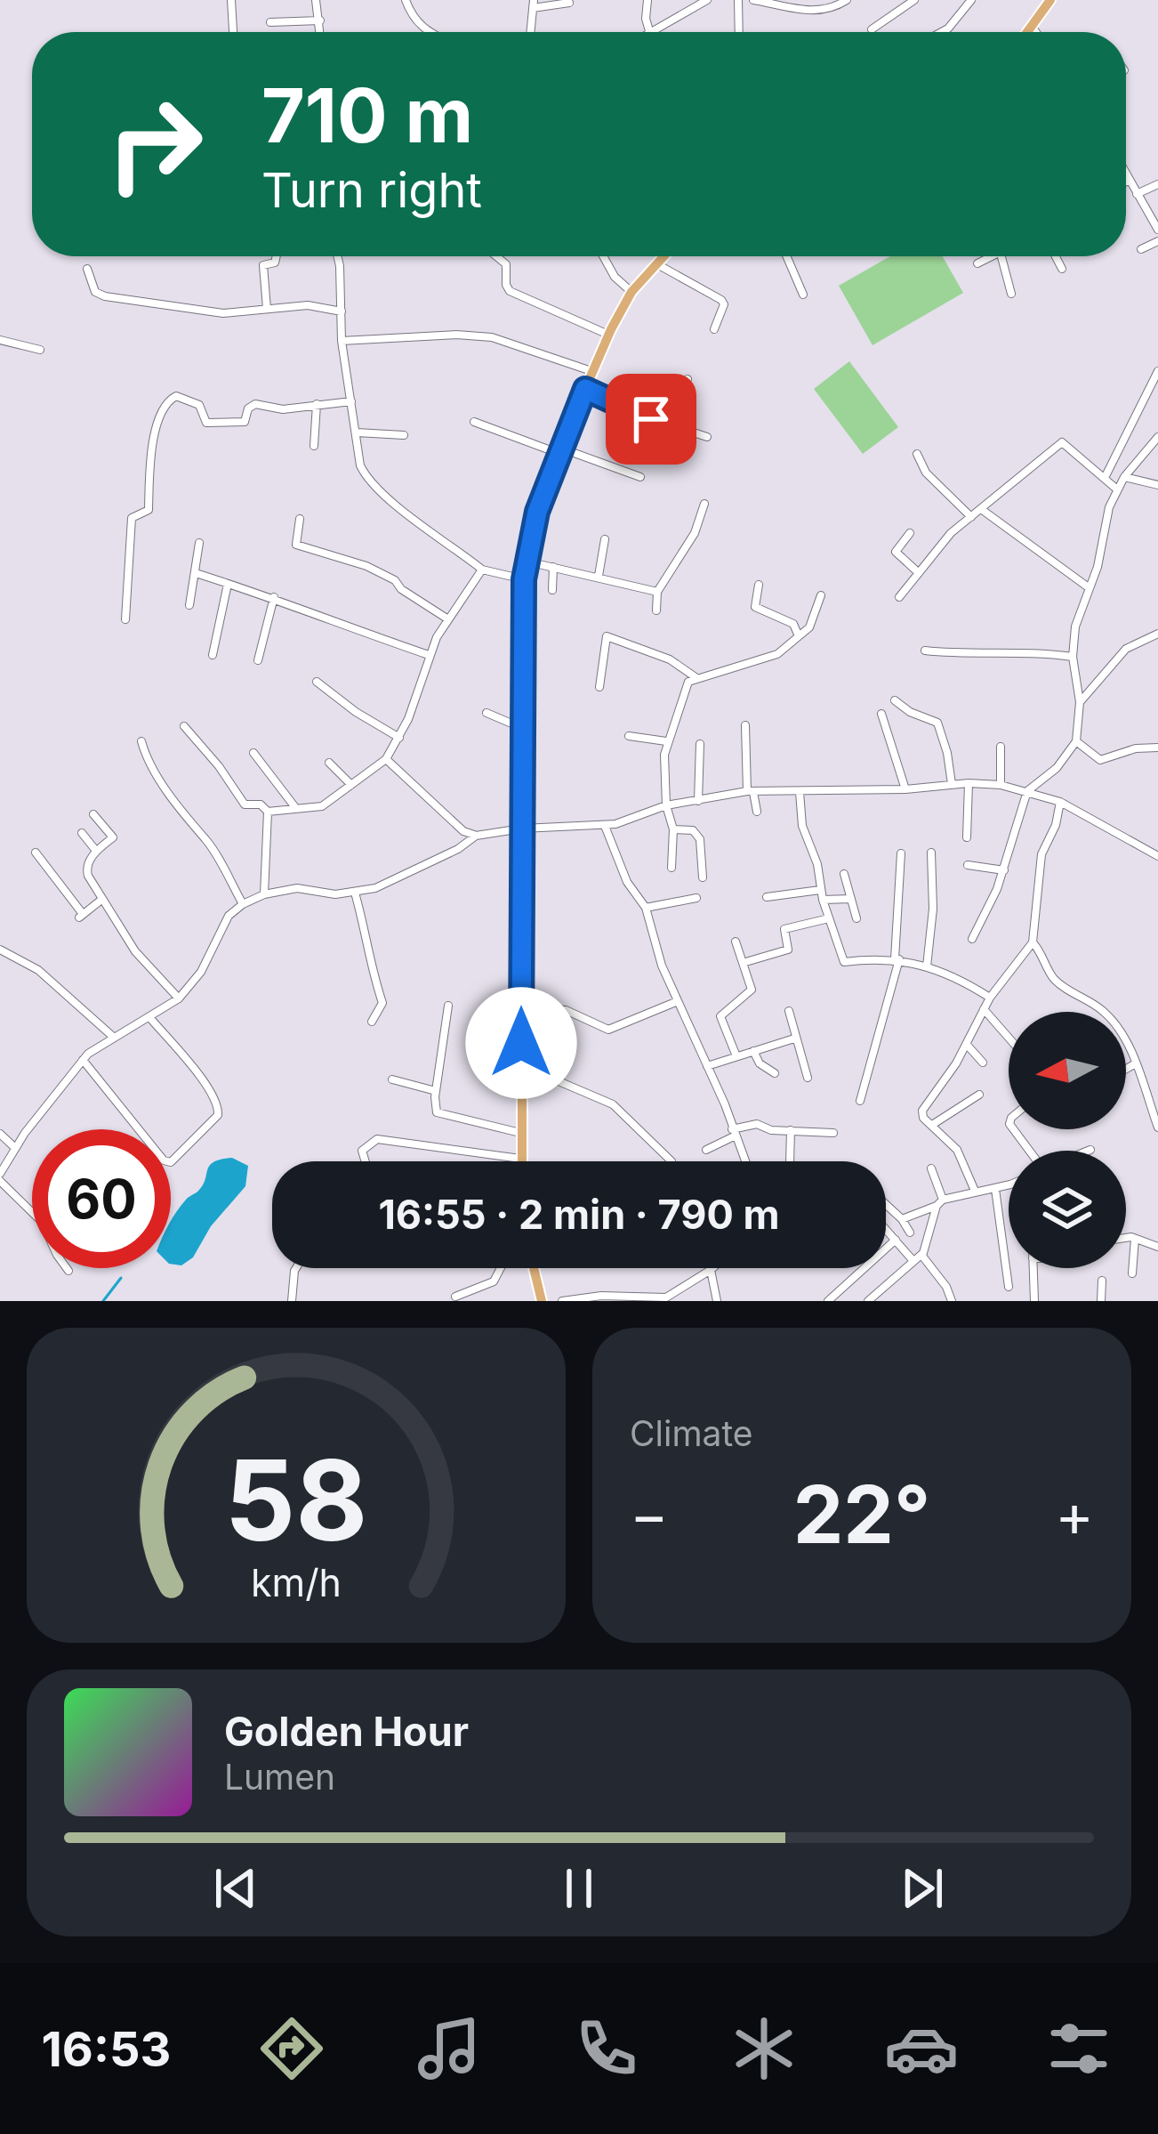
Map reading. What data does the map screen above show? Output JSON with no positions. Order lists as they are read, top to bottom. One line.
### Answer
{"north":"left","page":{"turn":["710 m","Turn right"],"limit":"60","trip":"16:55 · 2 min · 790 m","tile":"Climate","heat":["−","22°","+"],"song":["Golden Hour","Lumen"],"tabs":"16:53","gauge":["58","km/h"]}}
